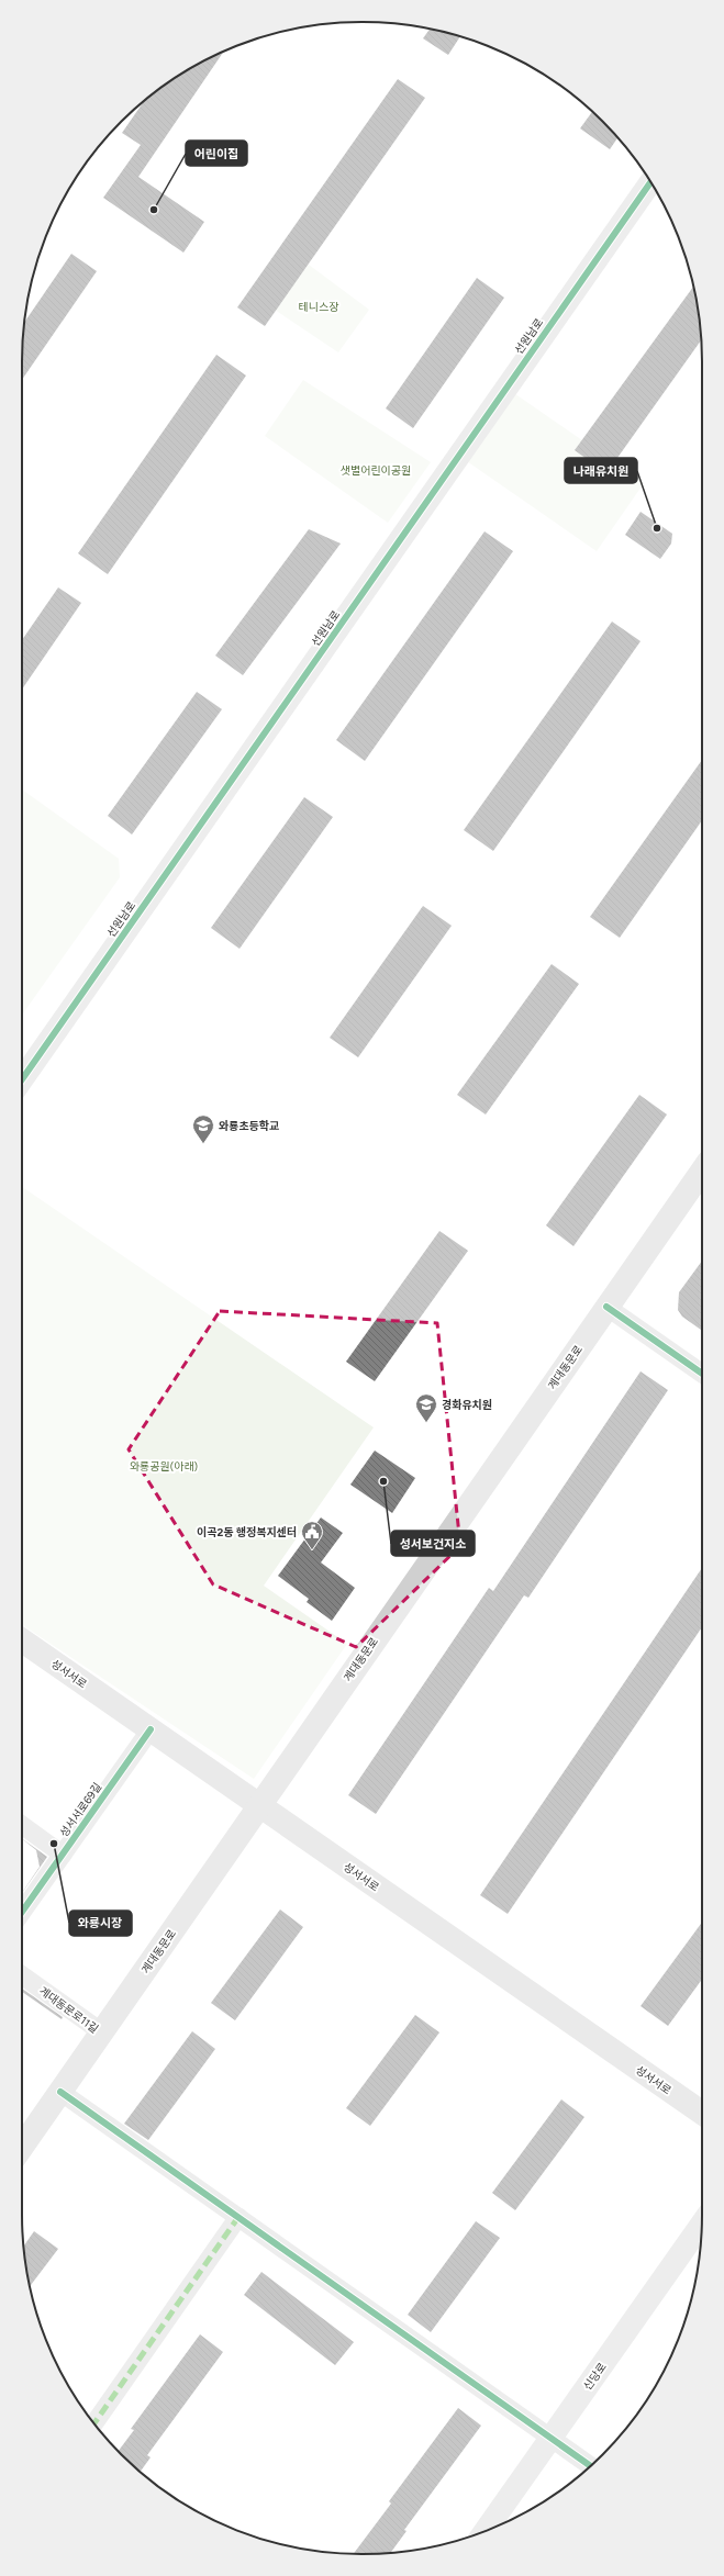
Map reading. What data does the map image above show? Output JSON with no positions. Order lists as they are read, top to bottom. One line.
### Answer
{"streets":{"main road":["계대동문로","성서서로"],"street":["선원남로","성서서로69길","계대동문로11길","신당로"]},"crossings":[["계대동문로","성서서로"],["계대동문로","계대동문로11길"],["성서서로","성서서로69길"]],"parks":["테니스장","샛별어린이공원","와룡공원(아래)"],"places":{"other":["어린이집","나래유치원","성서보건지소","와룡시장"],"school or university":["와룡초등학교","경화유치원"],"public building":["이곡2동 행정복지센터"]}}
